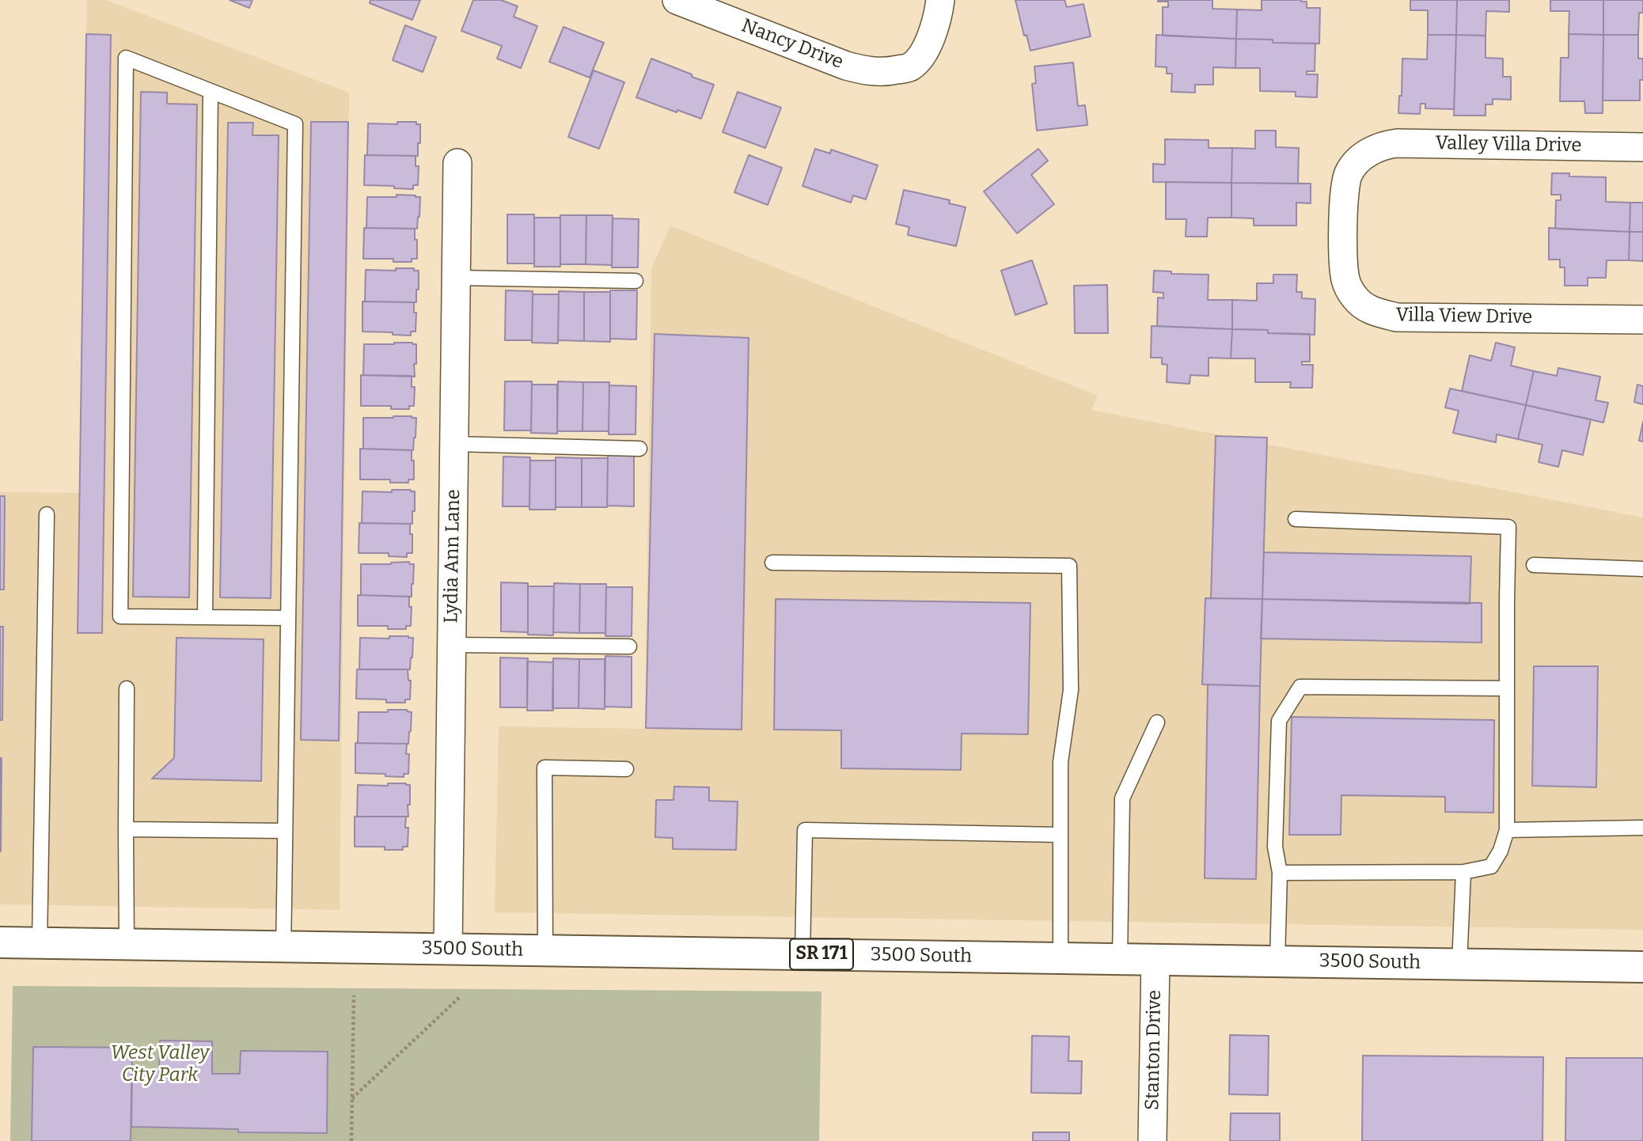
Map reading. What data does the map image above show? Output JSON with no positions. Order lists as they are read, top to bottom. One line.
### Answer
{"streets":{"main road":["3500 South","SR 171"],"street":["Nancy Drive","Valley Villa Drive","Villa View Drive","Lydia Ann Lane","Stanton Drive"]},"crossings":[["Valley Villa Drive","Villa View Drive"],["Lydia Ann Lane","3500 South"],["3500 South","Stanton Drive"]],"parks":["West Valley City Park"]}
